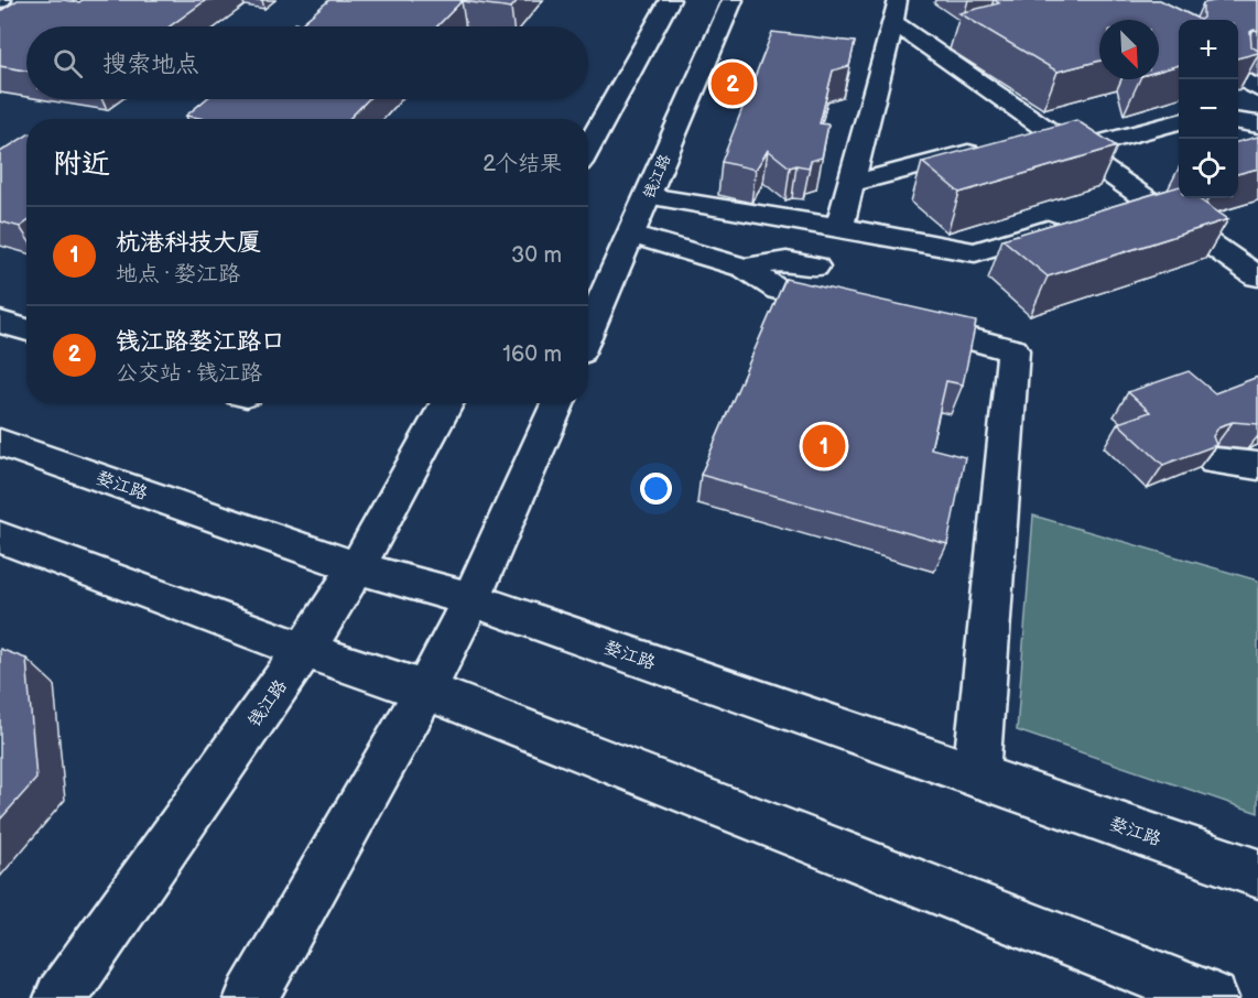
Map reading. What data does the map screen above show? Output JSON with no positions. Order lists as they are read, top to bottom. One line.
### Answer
{"streets":{"main road":["钱江路","婺江路"]},"crossings":[["钱江路","婺江路"]],"north":"bottom right","page":{"map_buttons":["+","−"],"search":"搜索地点","pins":["2","1"],"heading":["附近","2个结果"],"list":[{"mark":"1","name":"杭港科技大厦","note":"地点 · 婺江路","value":"30 m"},{"mark":"2","name":"钱江路婺江路口","note":"公交站 · 钱江路","value":"160 m"}]}}
